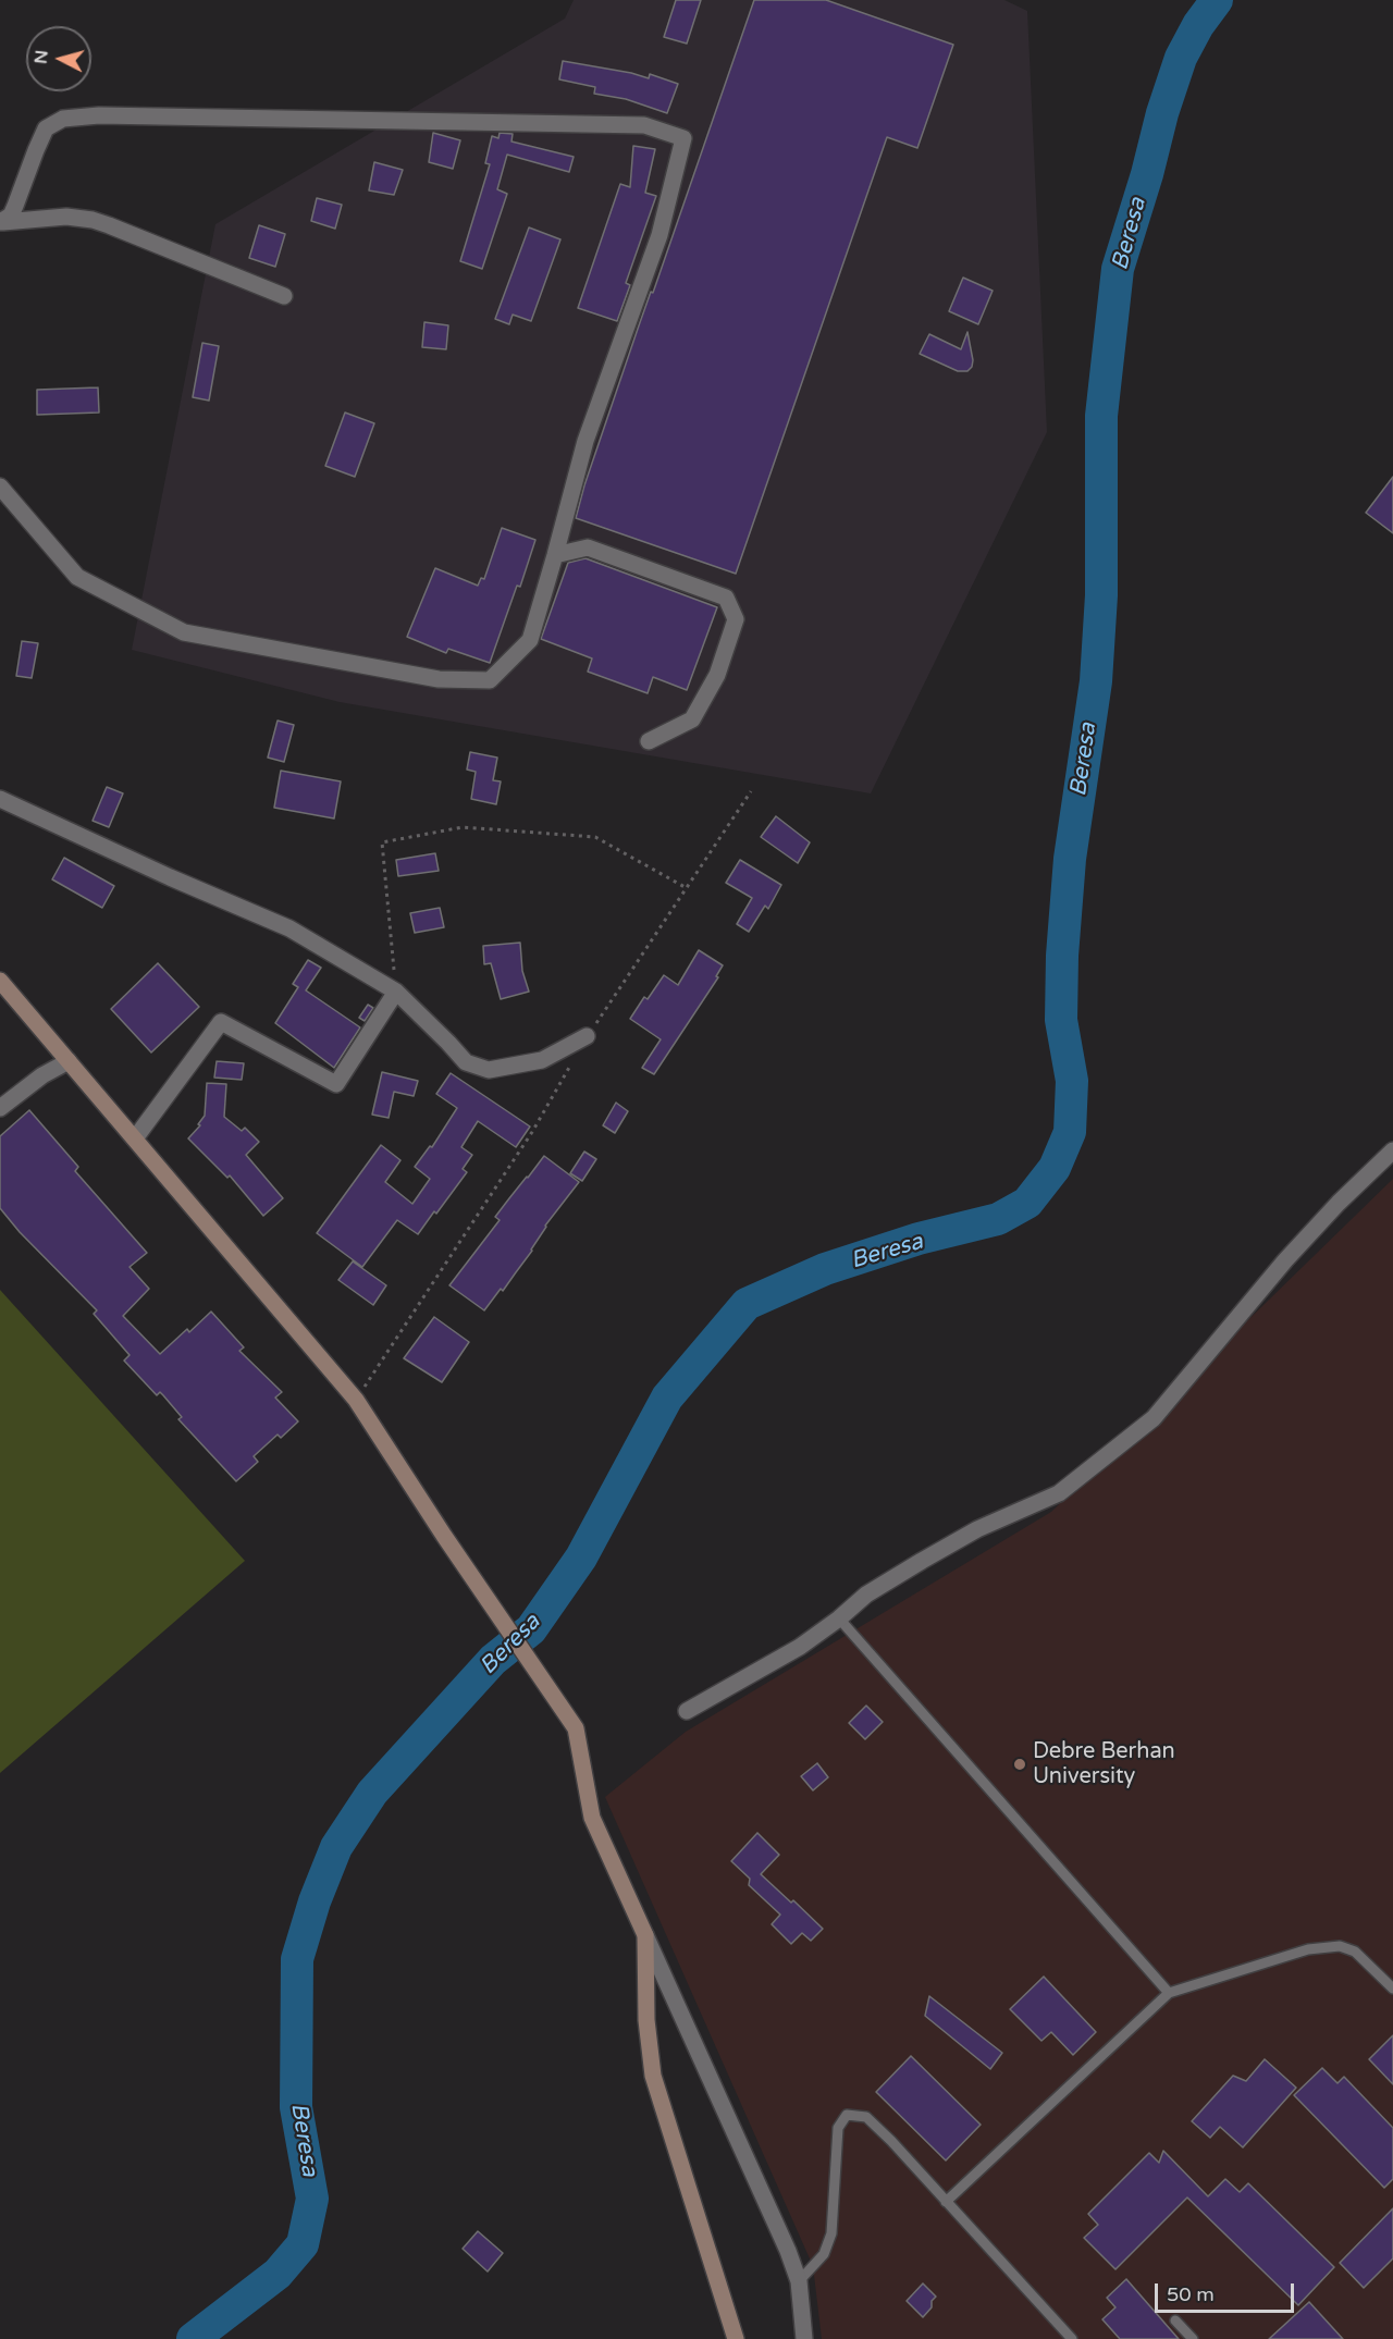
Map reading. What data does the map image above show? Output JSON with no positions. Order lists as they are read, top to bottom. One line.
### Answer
{"water":["Beresa"],"places":["Debre Berhan University"],"scale_bar":"50 m","north":"left"}
